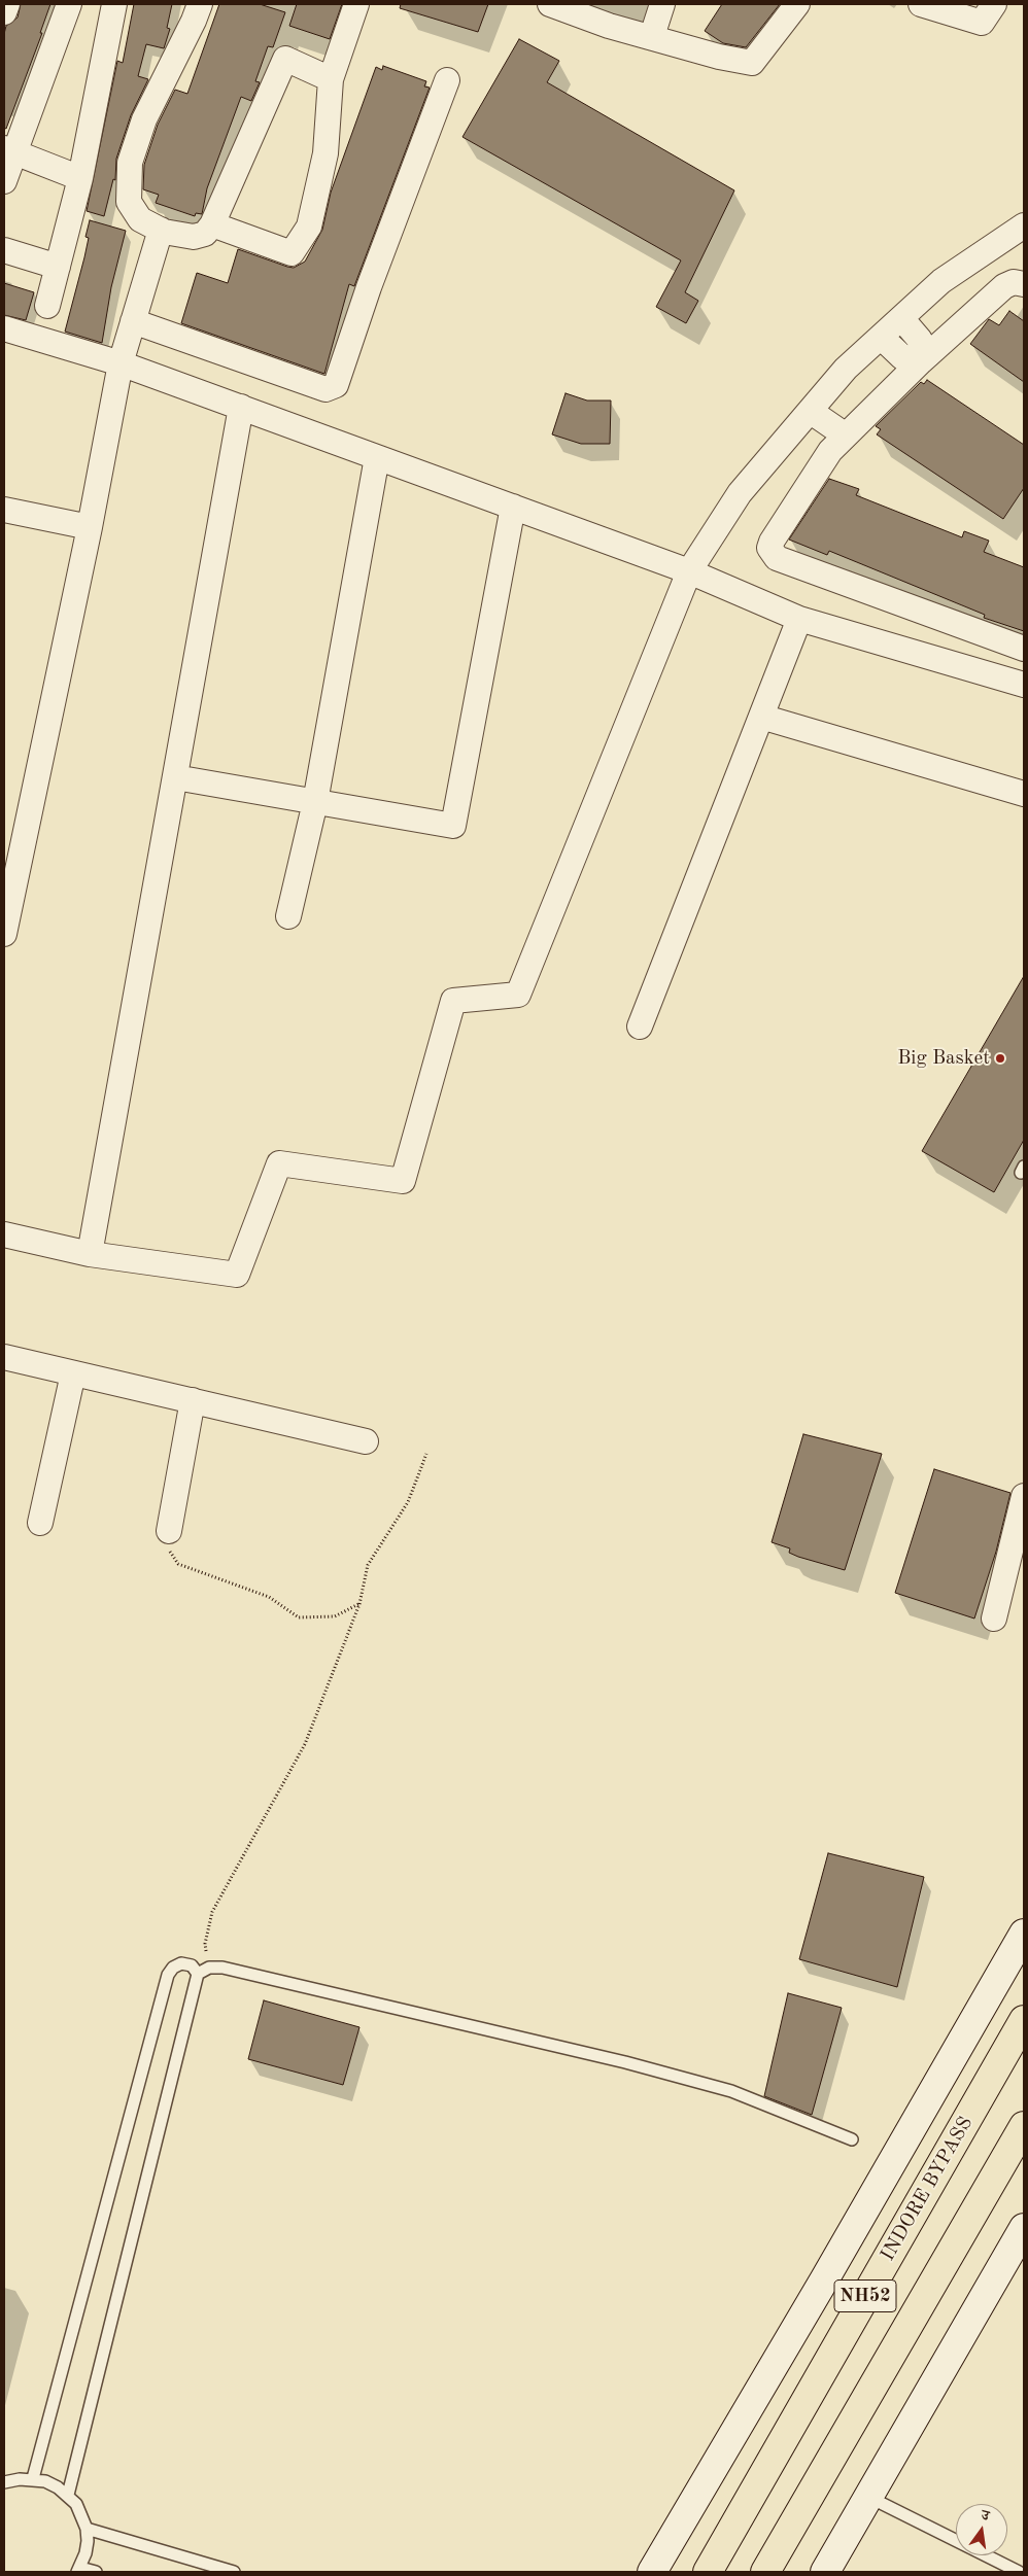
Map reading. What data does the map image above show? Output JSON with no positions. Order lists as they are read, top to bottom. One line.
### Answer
{"streets":{"highway":["INDORE BYPASS","NH52"]},"places":["Big Basket"],"north":"top"}
